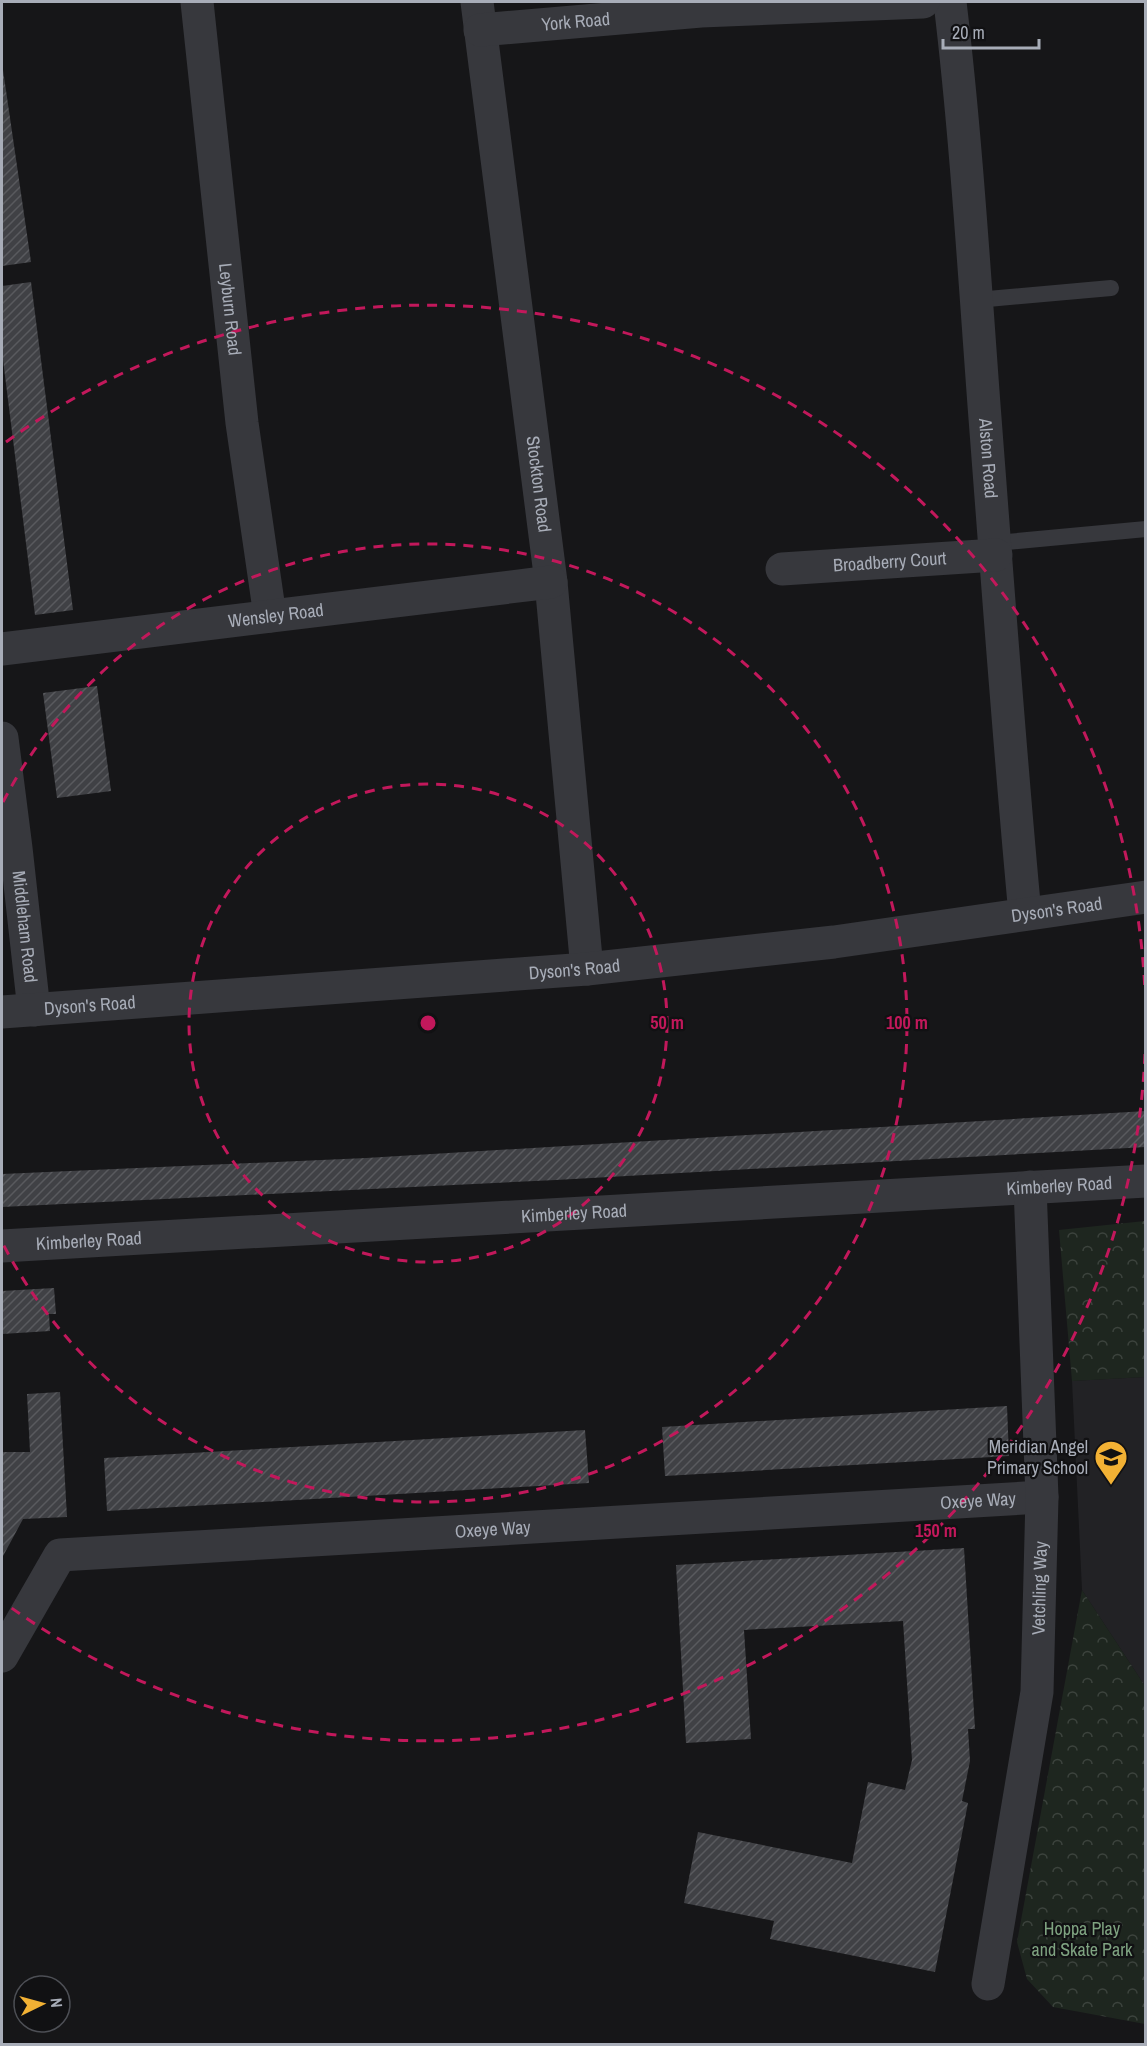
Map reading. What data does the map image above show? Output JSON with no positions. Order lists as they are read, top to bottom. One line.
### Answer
{"streets":{"street":["York Road","Leyburn Road","Alston Road","Stockton Road","Broadberry Court","Wensley Road","Dyson's Road","Middleham Road","Kimberley Road","Oxeye Way","Vetchling Way"]},"crossings":[["York Road","Stockton Road"],["Leyburn Road","Wensley Road"],["Alston Road","Broadberry Court"],["Alston Road","Dyson's Road"],["Stockton Road","Wensley Road"],["Stockton Road","Dyson's Road"],["Dyson's Road","Middleham Road"],["Kimberley Road","Vetchling Way"],["Oxeye Way","Vetchling Way"]],"parks":["Hoppa Play and Skate Park"],"places":{"school or university":["Meridian Angel Primary School"]},"scale_bar":"20 m","north":"right","rings":["50 m","100 m","150 m"]}
